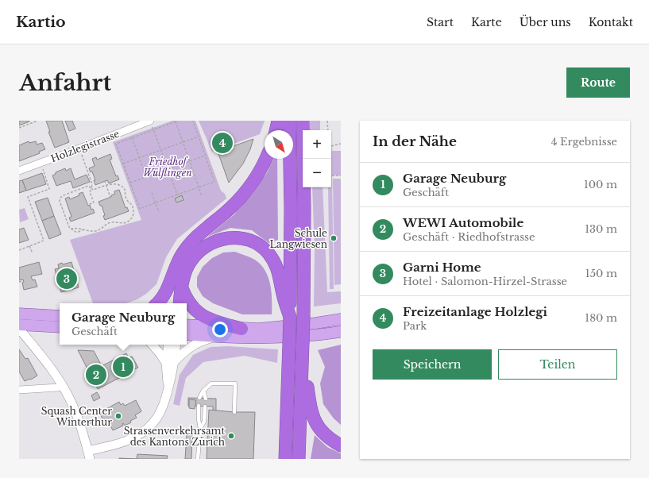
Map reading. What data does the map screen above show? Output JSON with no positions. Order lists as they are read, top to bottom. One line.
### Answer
{"streets":{"street":["Holzlegistrasse"]},"parks":["Friedhof Wülflingen"],"places":["Schule Langwiesen","Squash Center Winterthur","Strassenverkehrsamt des Kantons Zürich"],"north":"bottom right","page":{"header":"Kartio","nav":["Start","Karte","Über uns","Kontakt"],"buttons":["Route",["Speichern","Teilen"]],"title":"Anfahrt","heading":["In der Nähe","4 Ergebnisse"],"map_buttons":["+","−"],"pins":["4","3","1","2"],"list":[{"mark":"1","name":"Garage Neuburg","note":"Geschäft","value":"100 m"},{"mark":"2","name":"WEWI Automobile","note":"Geschäft · Riedhofstrasse","value":"130 m"},{"mark":"3","name":"Garni Home","note":"Hotel · Salomon-Hirzel-Strasse","value":"150 m"},{"mark":"4","name":"Freizeitanlage Holzlegi","note":"Park","value":"180 m"}],"popup":["Garage Neuburg","Geschäft"]}}
